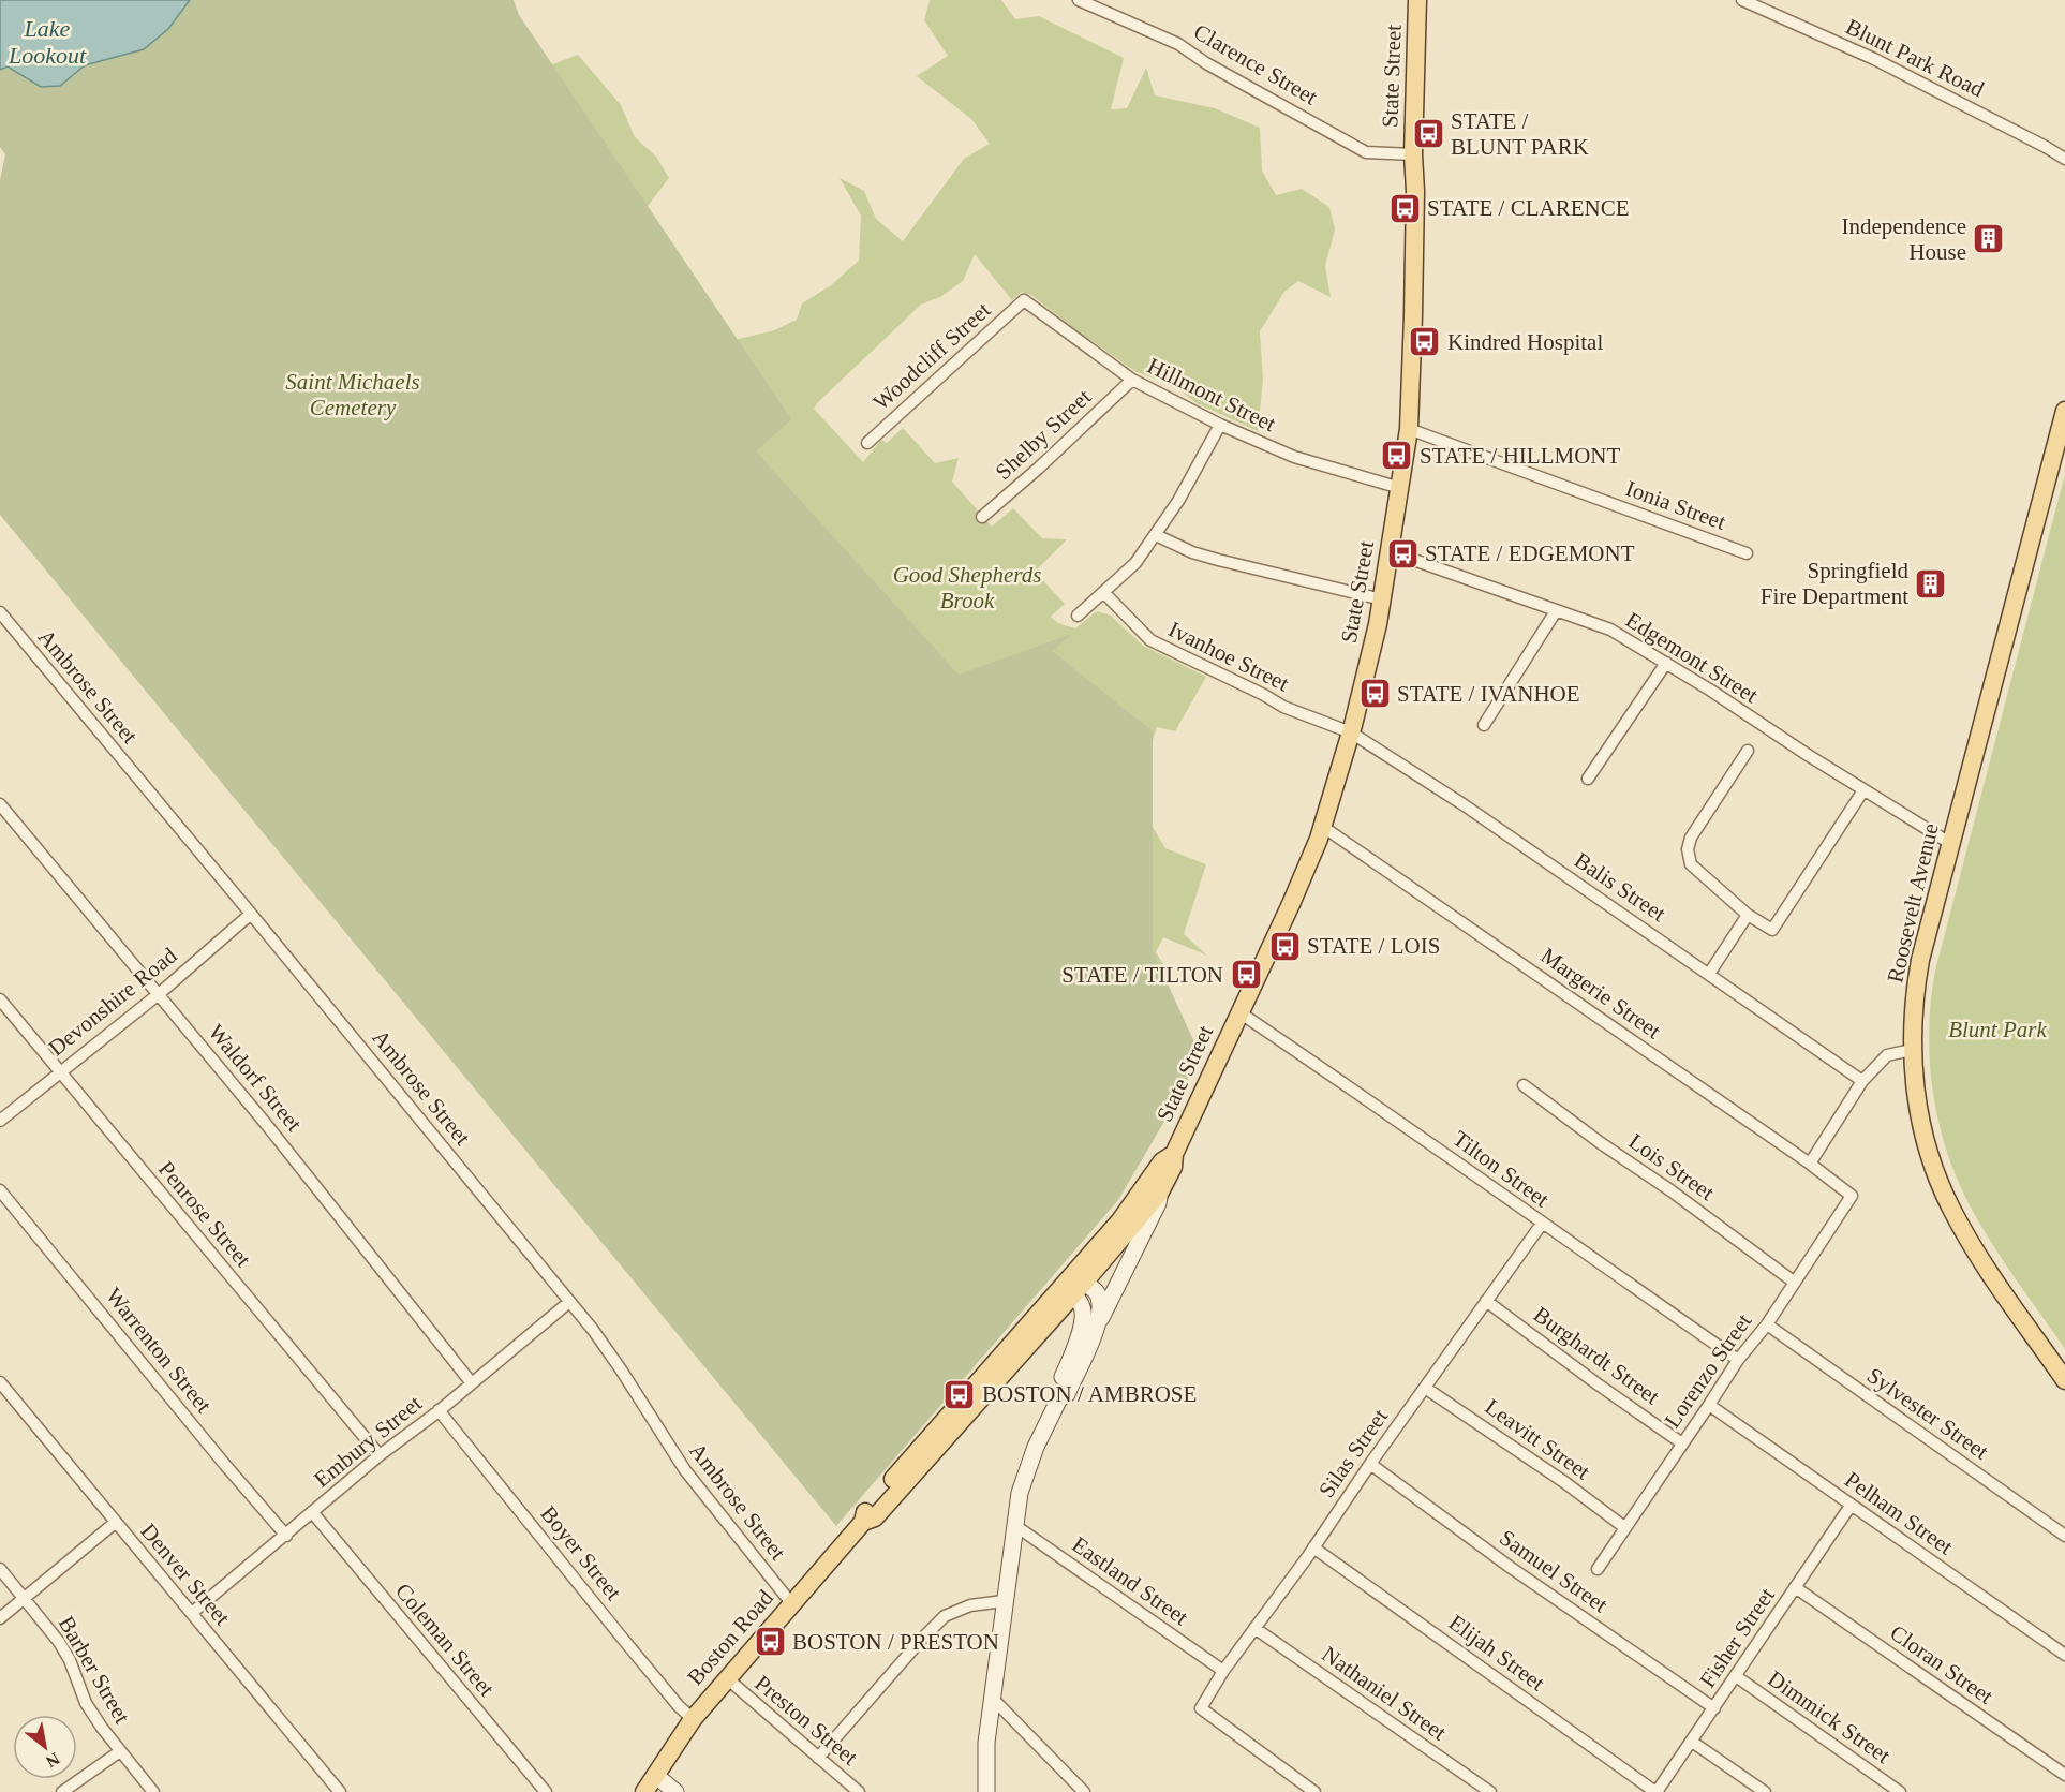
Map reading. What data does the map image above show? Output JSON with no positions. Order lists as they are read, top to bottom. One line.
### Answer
{"streets":{"main road":["State Street","Roosevelt Avenue","Boston Road"],"street":["Blunt Park Road","Clarence Street","Woodcliff Street","Hillmont Street","Shelby Street","Ionia Street","Ivanhoe Street","Edgemont Street","Ambrose Street","Balis Street","Margerie Street","Devonshire Road","Waldorf Street","Lois Street","Tilton Street","Penrose Street","Warrenton Street","Burghardt Street","Lorenzo Street","Sylvester Street","Leavitt Street","Embury Street","Silas Street","Pelham Street","Boyer Street","Samuel Street","Denver Street","Eastland Street","Fisher Street","Coleman Street","Elijah Street","Cloran Street","Barber Street","Nathaniel Street","Dimmick Street","Preston Street"]},"crossings":[["Clarence Street","State Street"],["State Street","Hillmont Street"],["State Street","Ionia Street"],["State Street","Ivanhoe Street"],["State Street","Edgemont Street"],["State Street","Balis Street"],["State Street","Margerie Street"],["State Street","Tilton Street"],["State Street","Boston Road"],["Woodcliff Street","Hillmont Street"],["Hillmont Street","Shelby Street"],["Ivanhoe Street","Balis Street"],["Edgemont Street","Roosevelt Avenue"],["Ambrose Street","Devonshire Road"],["Ambrose Street","Embury Street"],["Ambrose Street","Boston Road"],["Margerie Street","Lorenzo Street"],["Devonshire Road","Waldorf Street"],["Devonshire Road","Penrose Street"],["Waldorf Street","Embury Street"],["Lois Street","Lorenzo Street"],["Tilton Street","Lorenzo Street"],["Tilton Street","Silas Street"],["Penrose Street","Embury Street"],["Warrenton Street","Embury Street"],["Burghardt Street","Lorenzo Street"],["Burghardt Street","Silas Street"],["Lorenzo Street","Sylvester Street"],["Lorenzo Street","Leavitt Street"],["Lorenzo Street","Pelham Street"],["Leavitt Street","Silas Street"],["Embury Street","Boyer Street"],["Embury Street","Denver Street"],["Embury Street","Coleman Street"],["Silas Street","Samuel Street"],["Silas Street","Eastland Street"],["Silas Street","Elijah Street"],["Silas Street","Nathaniel Street"],["Pelham Street","Fisher Street"],["Boyer Street","Boston Road"],["Samuel Street","Fisher Street"],["Boston Road","Preston Street"],["Fisher Street","Elijah Street"],["Fisher Street","Cloran Street"],["Fisher Street","Dimmick Street"]],"water":["Lake Lookout"],"parks":["Saint Michaels Cemetery","Good Shepherds Brook","Blunt Park"],"places":{"bus stop":["STATE / BLUNT PARK","STATE / CLARENCE","Kindred Hospital","STATE / HILLMONT","STATE / EDGEMONT","STATE / IVANHOE","STATE / LOIS","STATE / TILTON","BOSTON / AMBROSE","BOSTON / PRESTON"],"building":["Independence House","Springfield Fire Department"]},"north":"bottom right"}
